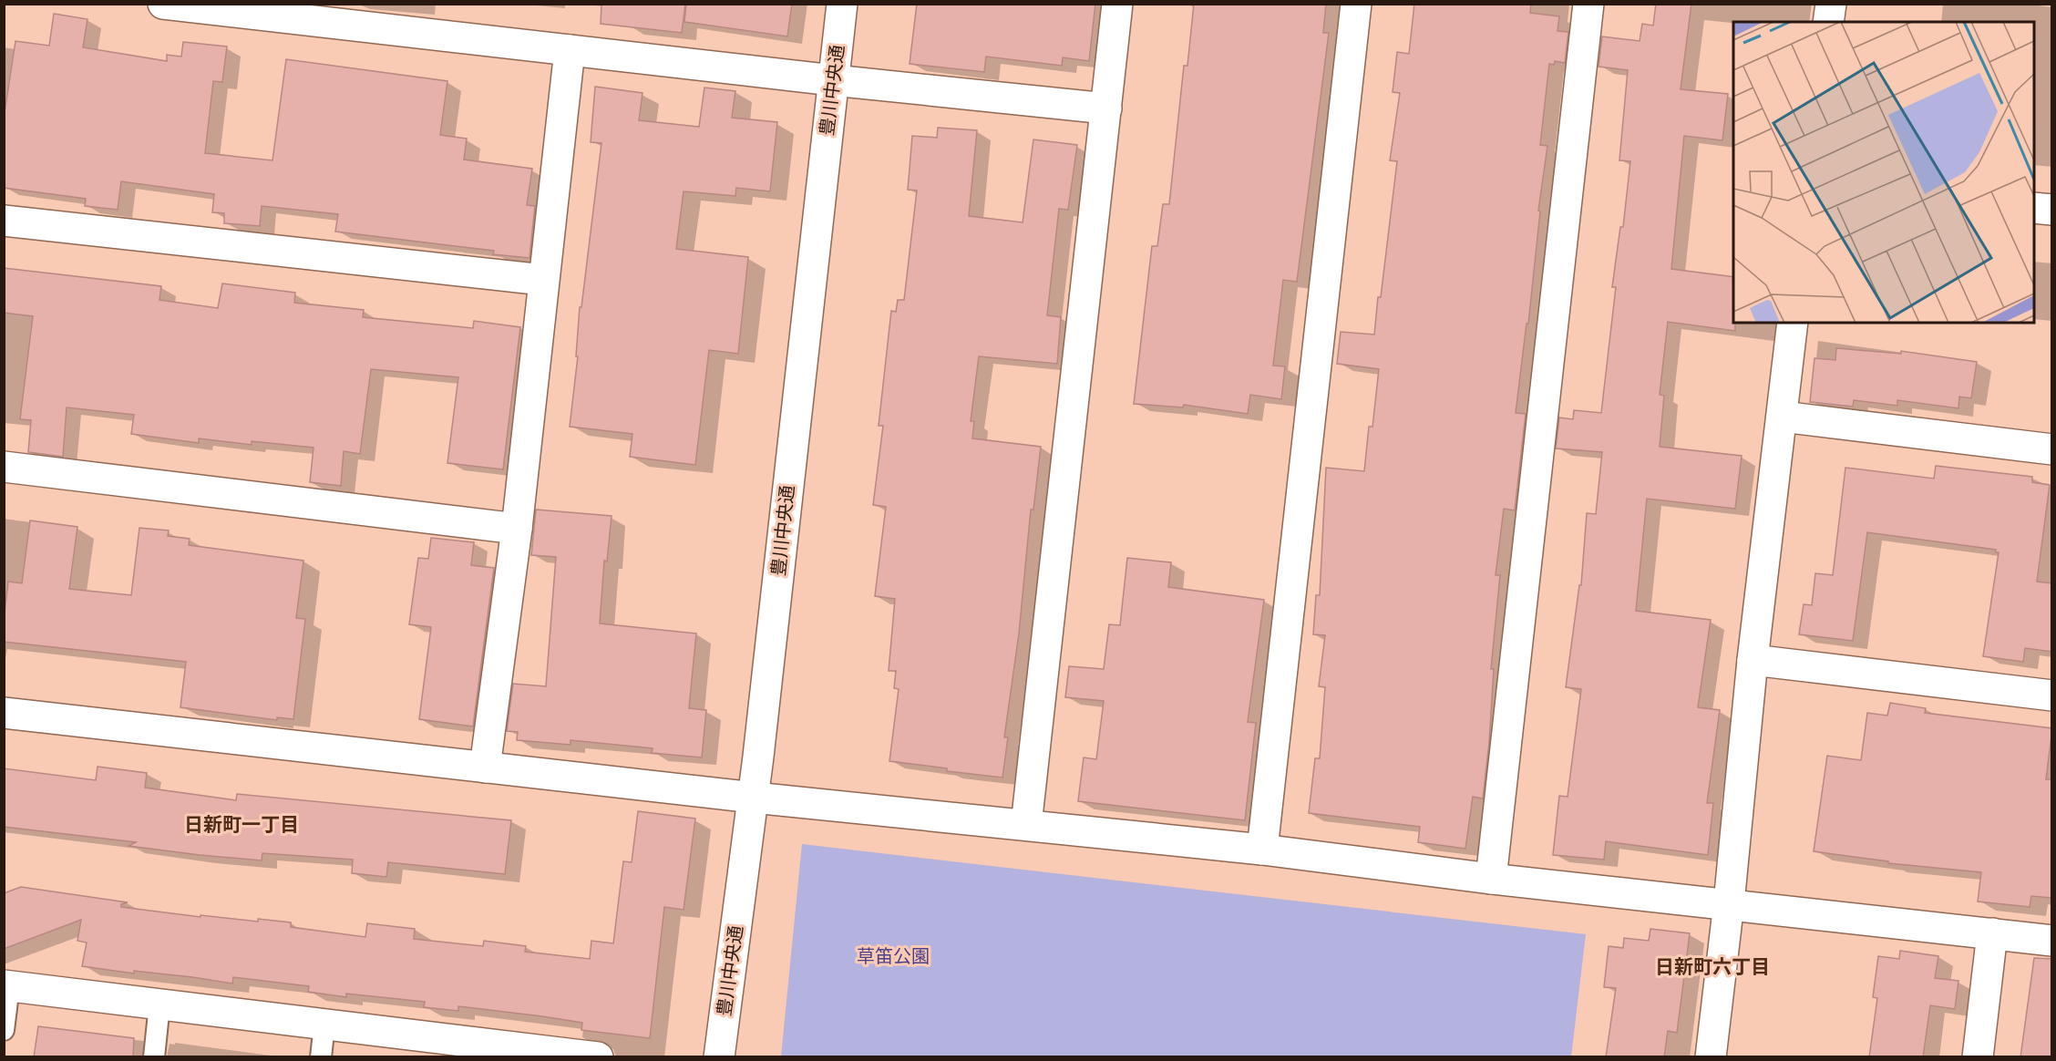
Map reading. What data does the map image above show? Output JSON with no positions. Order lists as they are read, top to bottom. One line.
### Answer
{"streets":{"street":["豊川中央通"]},"districts":["日新町一丁目","日新町六丁目"],"parks":["草笛公園"]}
